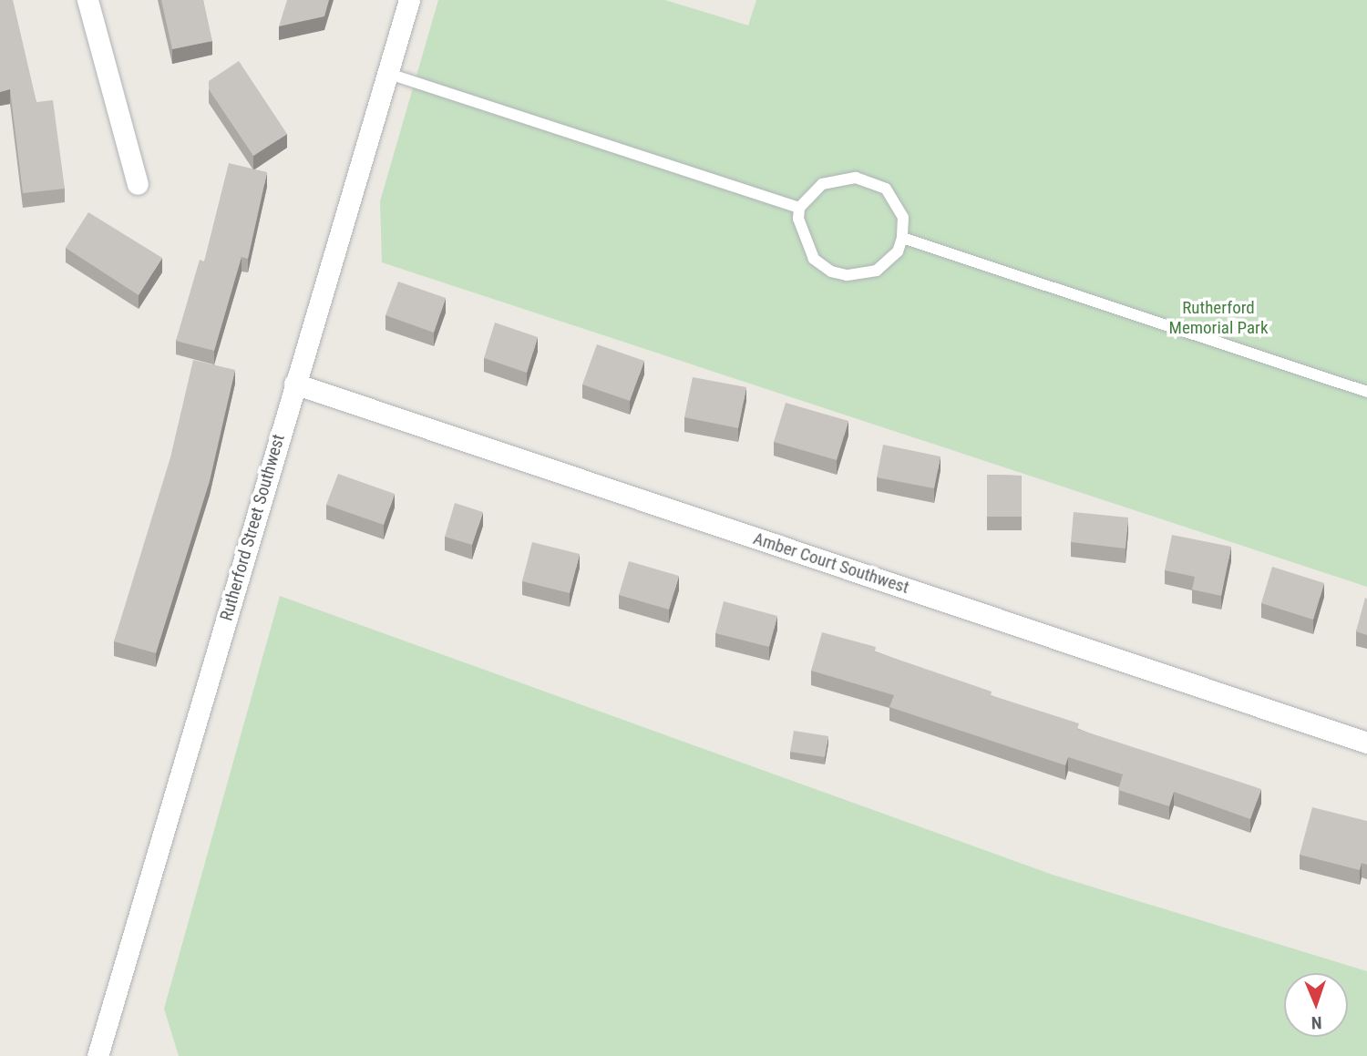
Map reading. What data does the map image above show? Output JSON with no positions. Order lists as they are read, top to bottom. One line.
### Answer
{"streets":{"street":["Rutherford Street Southwest","Amber Court Southwest"]},"crossings":[["Rutherford Street Southwest","Amber Court Southwest"]],"parks":["Rutherford Memorial Park"],"north":"bottom"}
